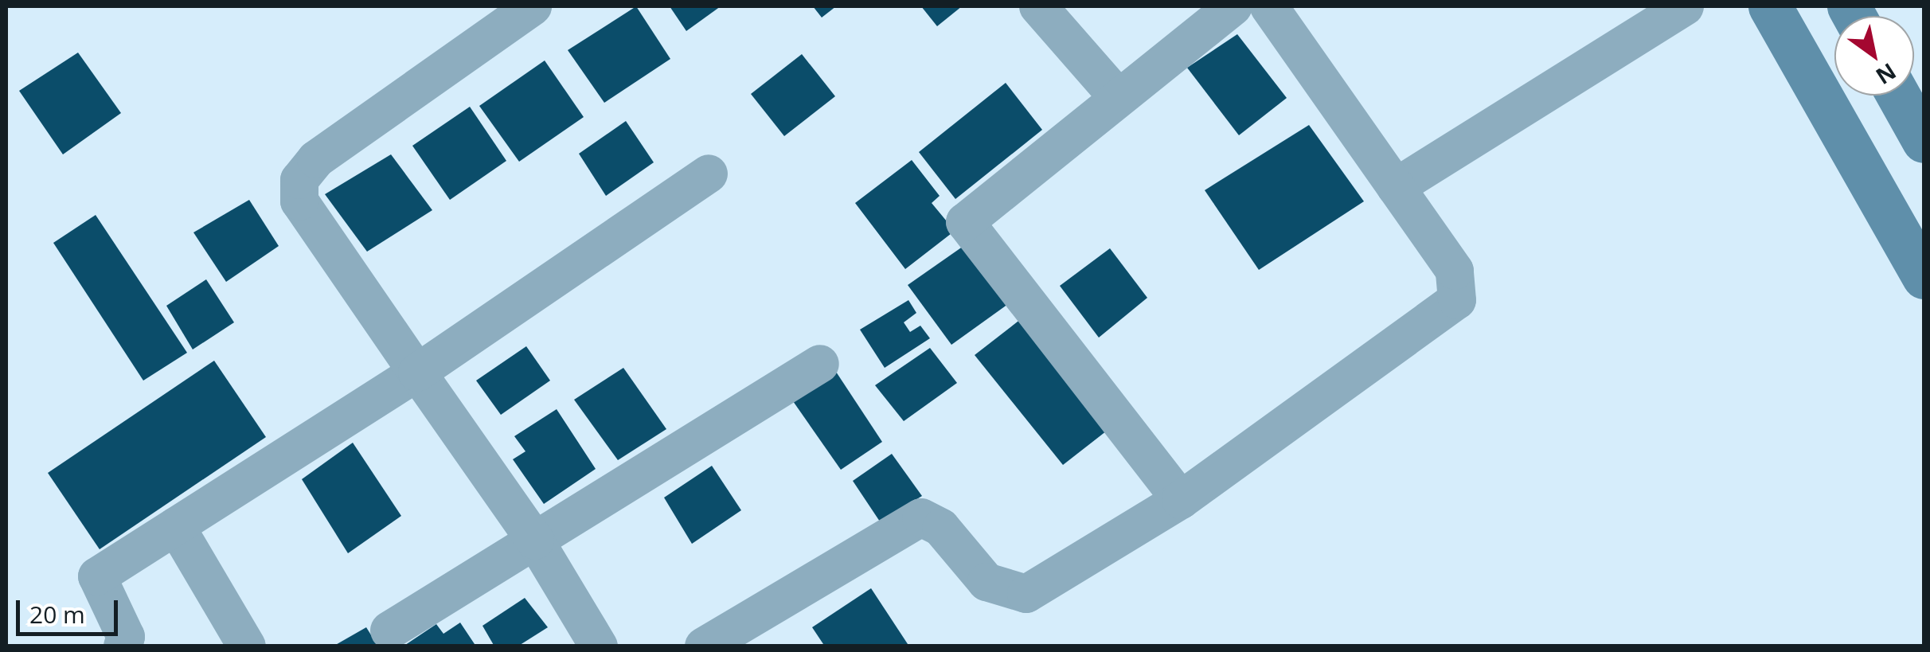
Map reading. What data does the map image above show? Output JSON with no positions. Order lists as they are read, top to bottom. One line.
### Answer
{"scale_bar":"20 m","north":"bottom right"}
